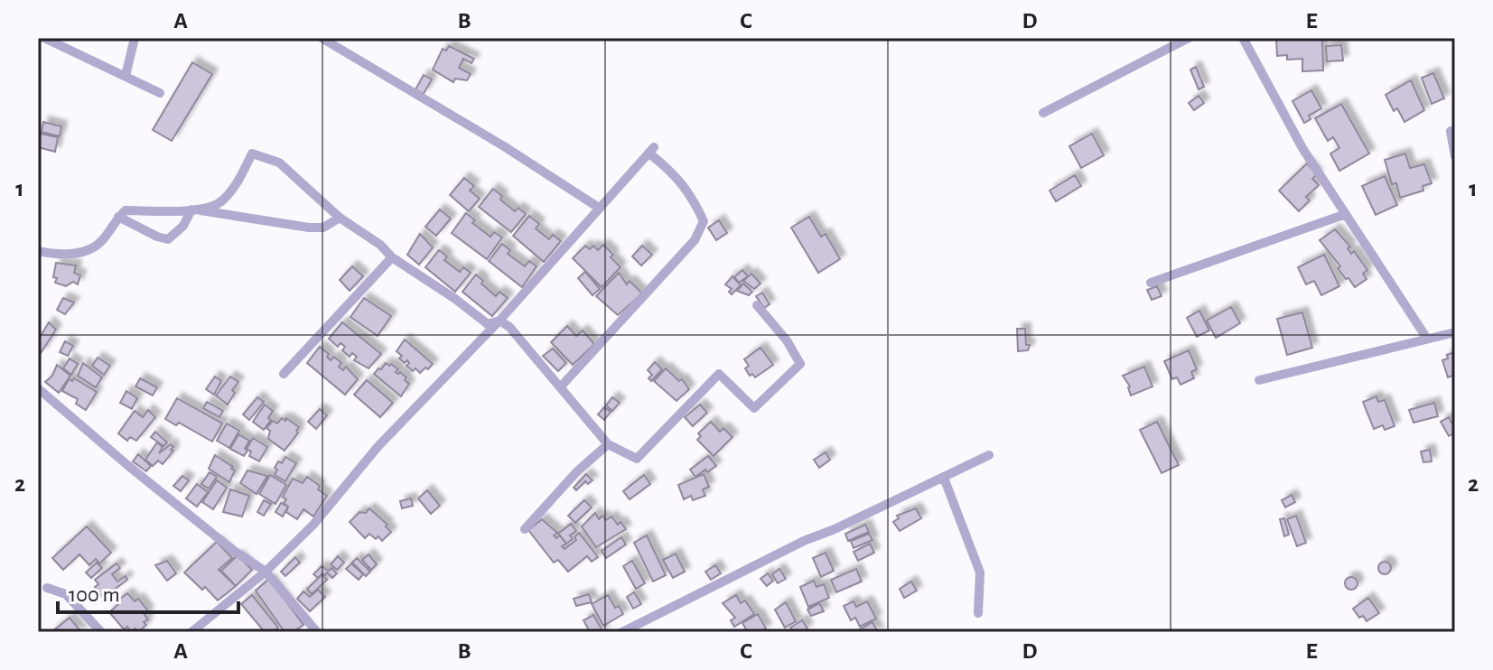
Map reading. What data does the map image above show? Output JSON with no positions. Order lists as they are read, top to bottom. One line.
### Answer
{"scale_bar":"100 m","grid":{"columns":["A","B","C","D","E"],"rows":["1","2"]}}
